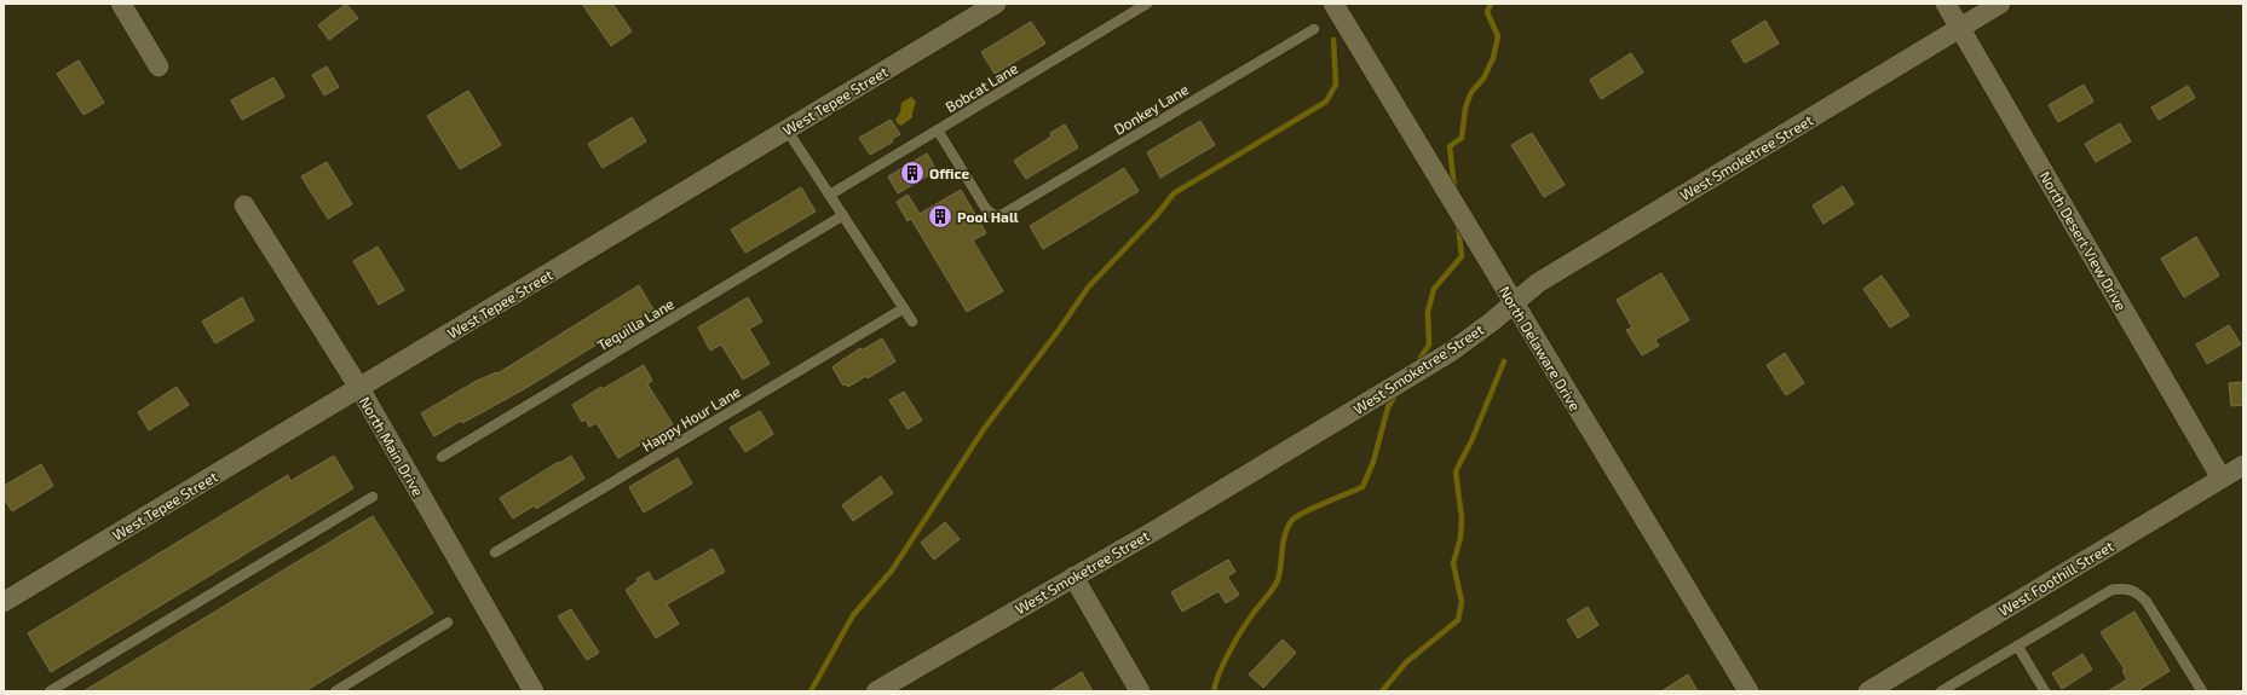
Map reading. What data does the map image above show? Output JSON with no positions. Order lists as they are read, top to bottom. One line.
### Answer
{"streets":{"street":["West Tepee Street","West Smoketree Street","North Desert View Drive","North Delaware Drive","North Main Drive","West Foothill Street"],"lane":["Bobcat Lane","Donkey Lane","Tequilla Lane","Happy Hour Lane"]},"crossings":[["Bobcat Lane","Donkey Lane"],["West Tepee Street","North Main Drive"],["West Smoketree Street","North Desert View Drive"],["West Smoketree Street","North Delaware Drive"],["North Desert View Drive","West Foothill Street"]],"places":{"building":["Office","Pool Hall"]}}
